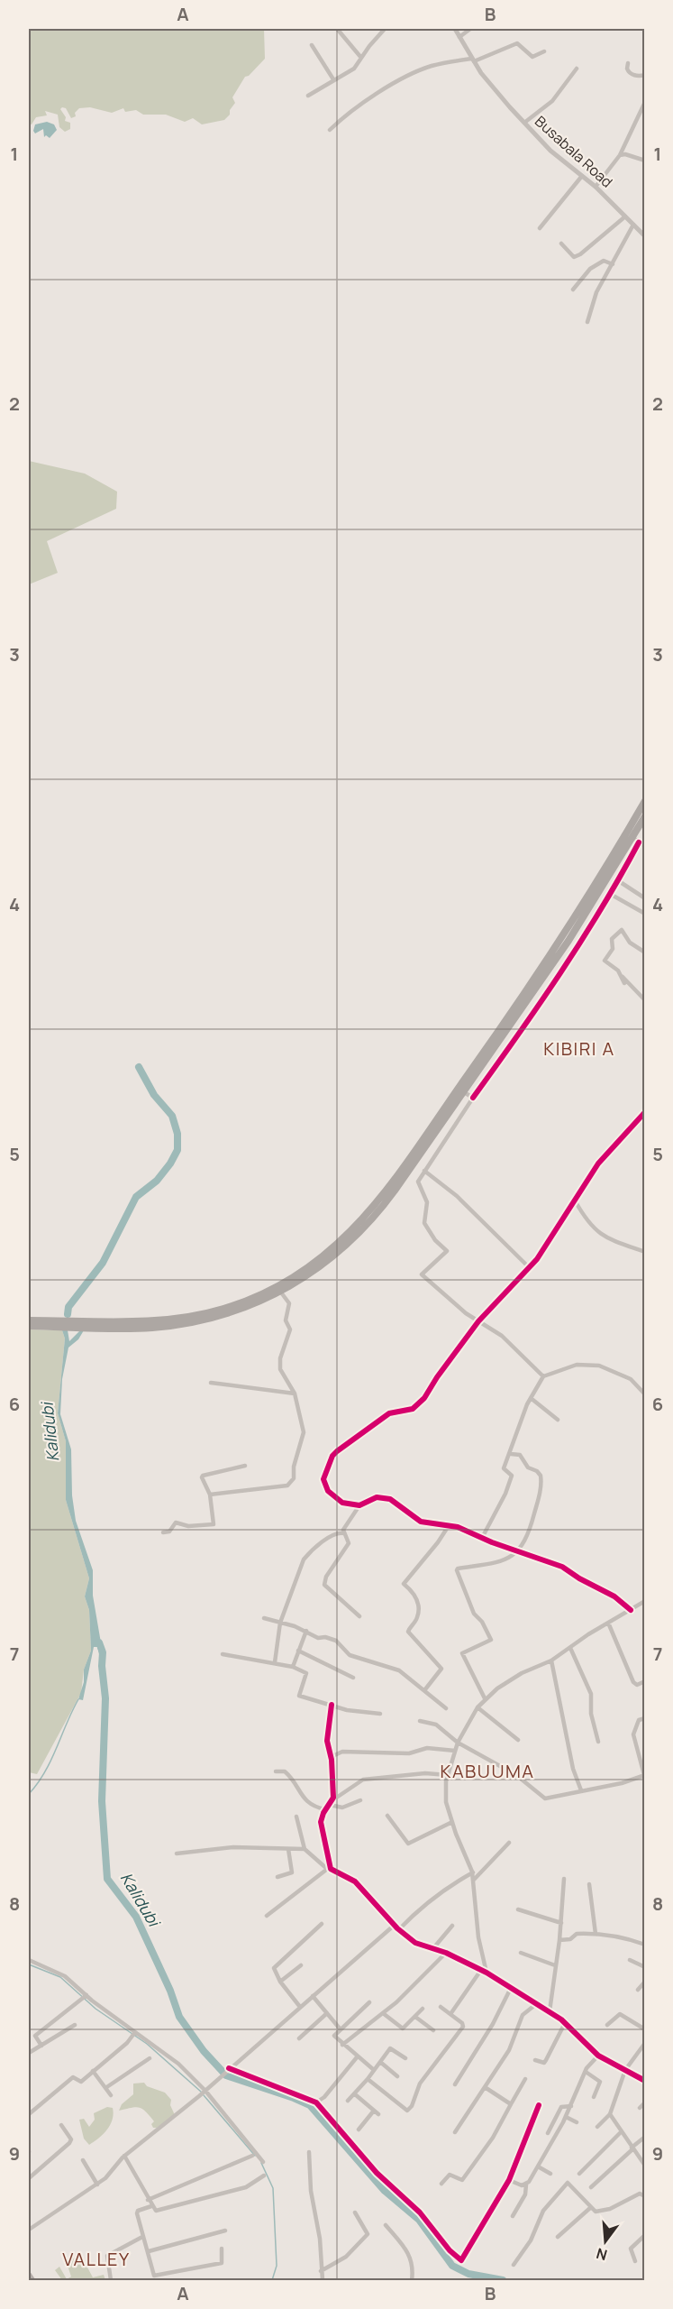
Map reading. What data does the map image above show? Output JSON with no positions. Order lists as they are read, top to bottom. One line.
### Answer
{"streets":{"street":["Busabala Road"]},"districts":["KIBIRI A","KABUUMA","VALLEY"],"water":["Kalidubi"],"north":"bottom","grid":{"columns":["A","B"],"rows":["1","2","3","4","5","6","7","8","9"]}}
